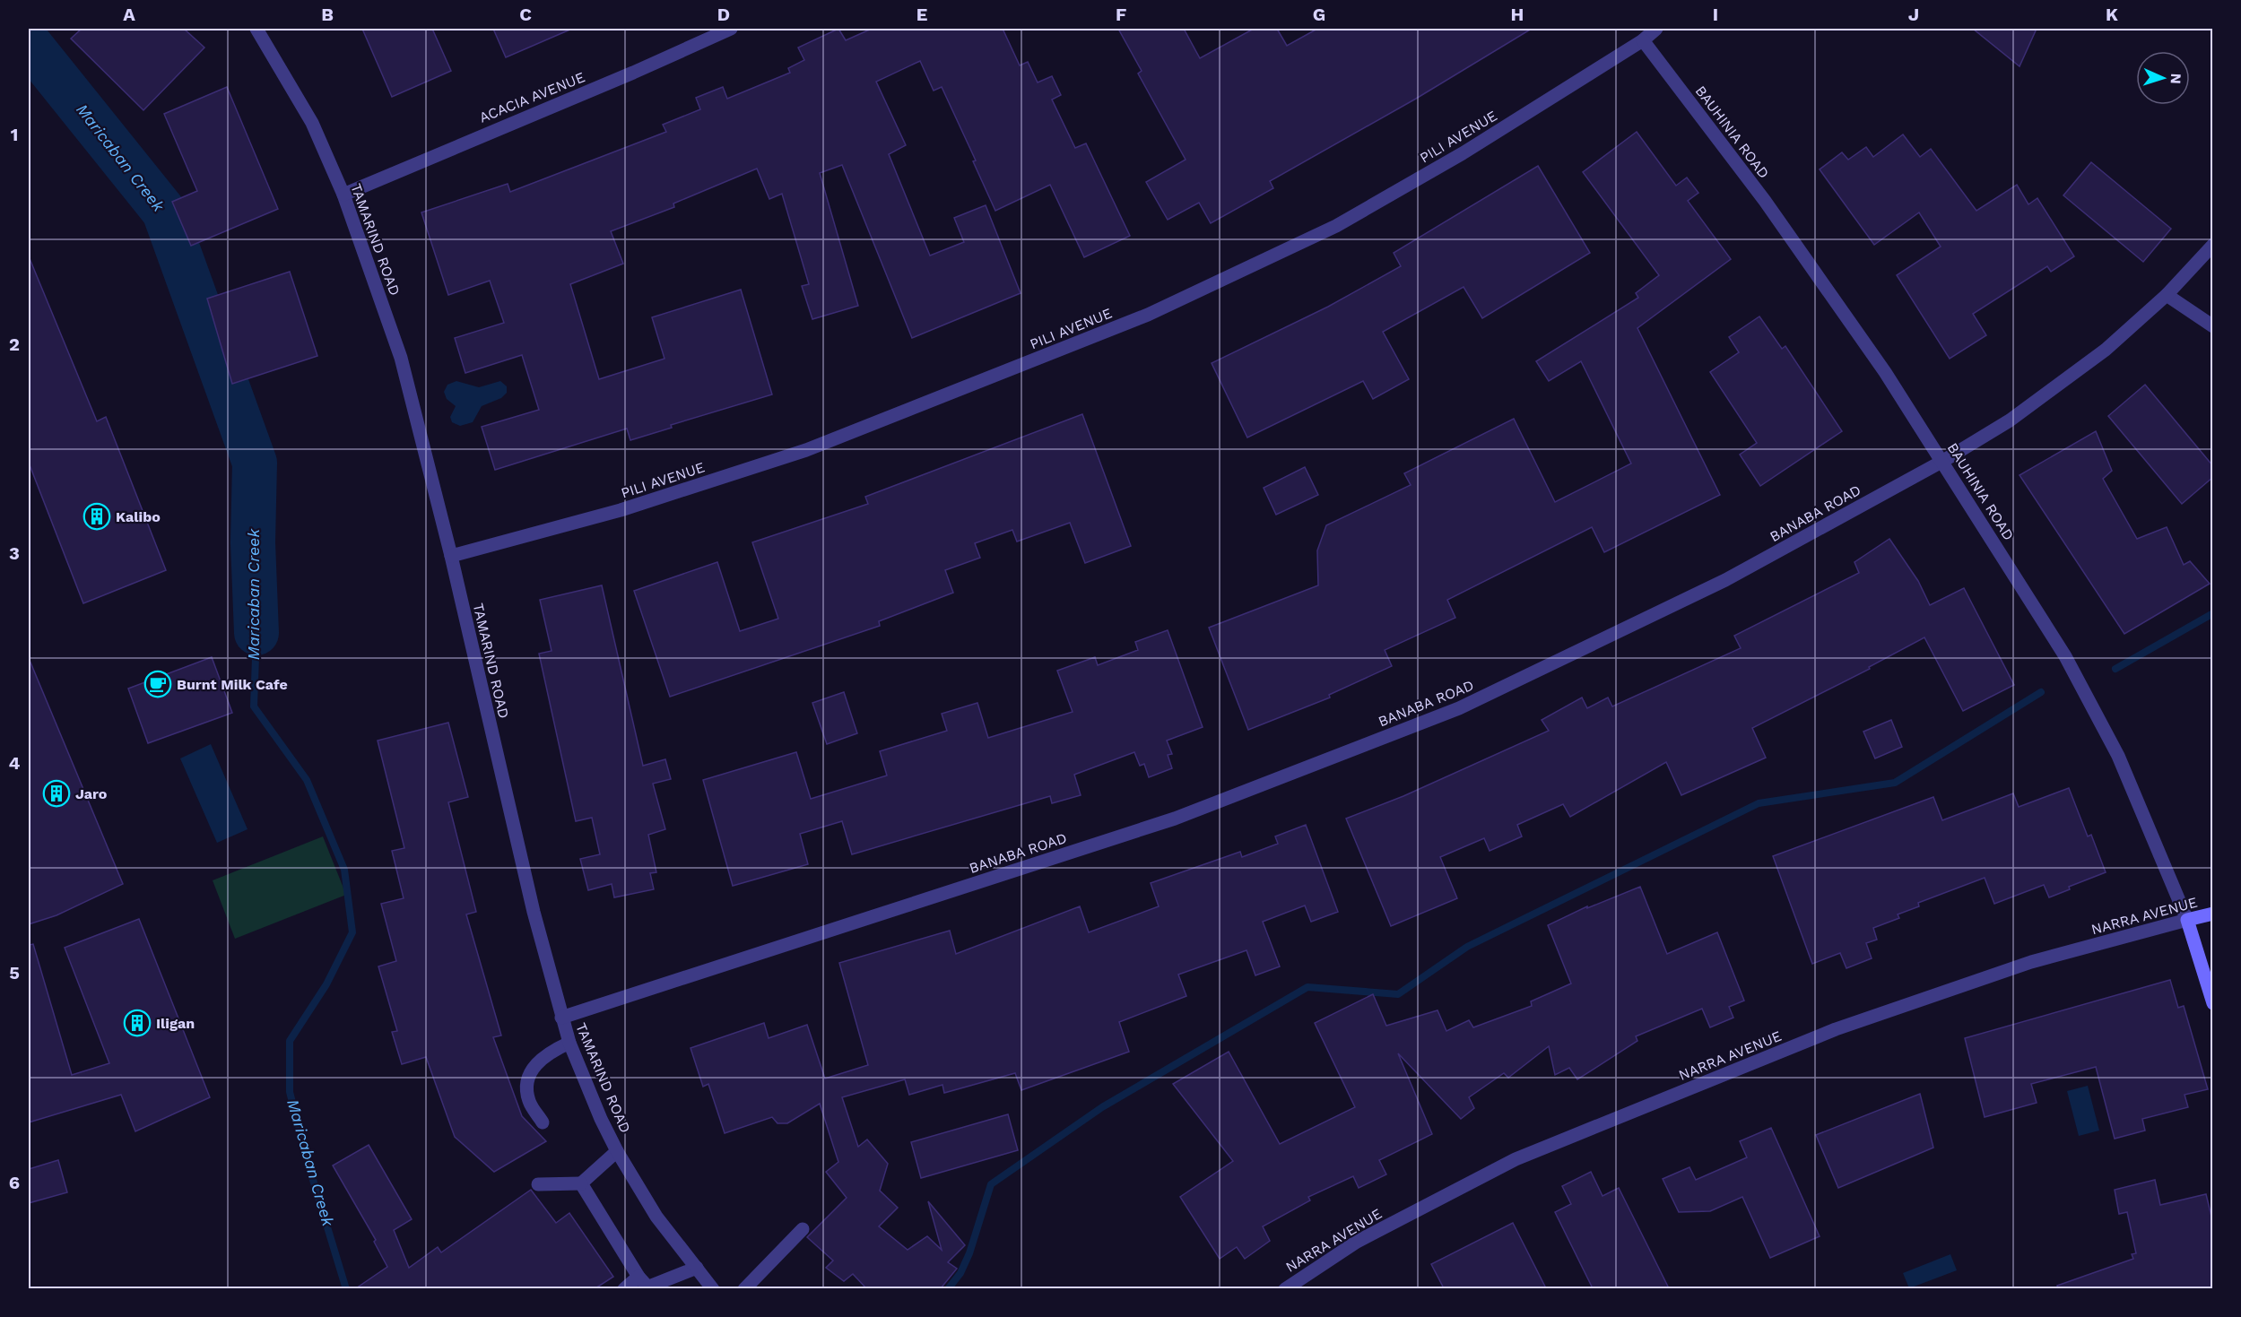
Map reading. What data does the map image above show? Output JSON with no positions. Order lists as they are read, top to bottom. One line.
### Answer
{"streets":{"street":["ACACIA AVENUE","BAUHINIA ROAD","PILI AVENUE","TAMARIND ROAD","BANABA ROAD","NARRA AVENUE"]},"crossings":[["ACACIA AVENUE","TAMARIND ROAD"],["BAUHINIA ROAD","PILI AVENUE"],["BAUHINIA ROAD","BANABA ROAD"],["BAUHINIA ROAD","NARRA AVENUE"],["PILI AVENUE","TAMARIND ROAD"],["TAMARIND ROAD","BANABA ROAD"]],"water":["Maricaban Creek"],"places":{"building":["Kalibo","Jaro","Iligan"],"cafe":["Burnt Milk Cafe"]},"north":"right","grid":{"columns":["A","B","C","D","E","F","G","H","I","J","K"],"rows":["1","2","3","4","5","6"]}}
